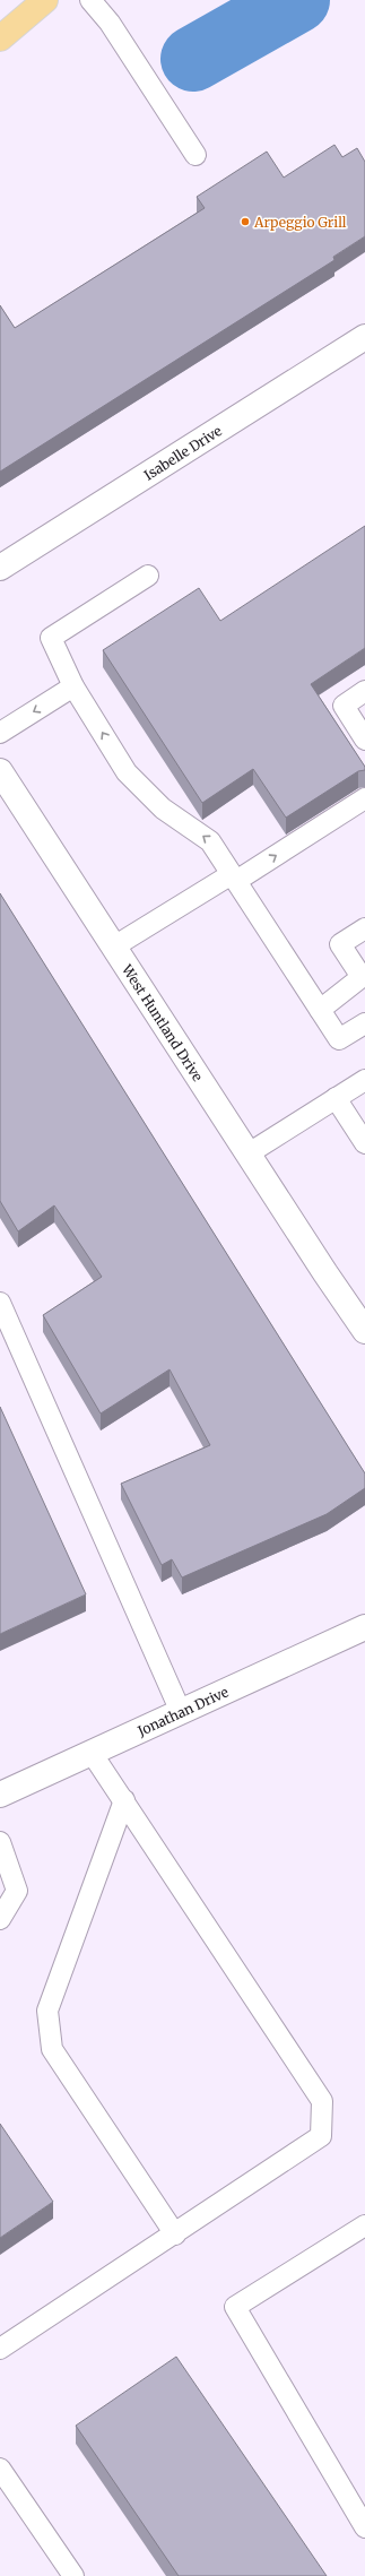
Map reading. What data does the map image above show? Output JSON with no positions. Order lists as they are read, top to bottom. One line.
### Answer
{"streets":{"street":["Isabelle Drive","West Huntland Drive","Jonathan Drive"]},"places":["Arpeggio Grill"]}
